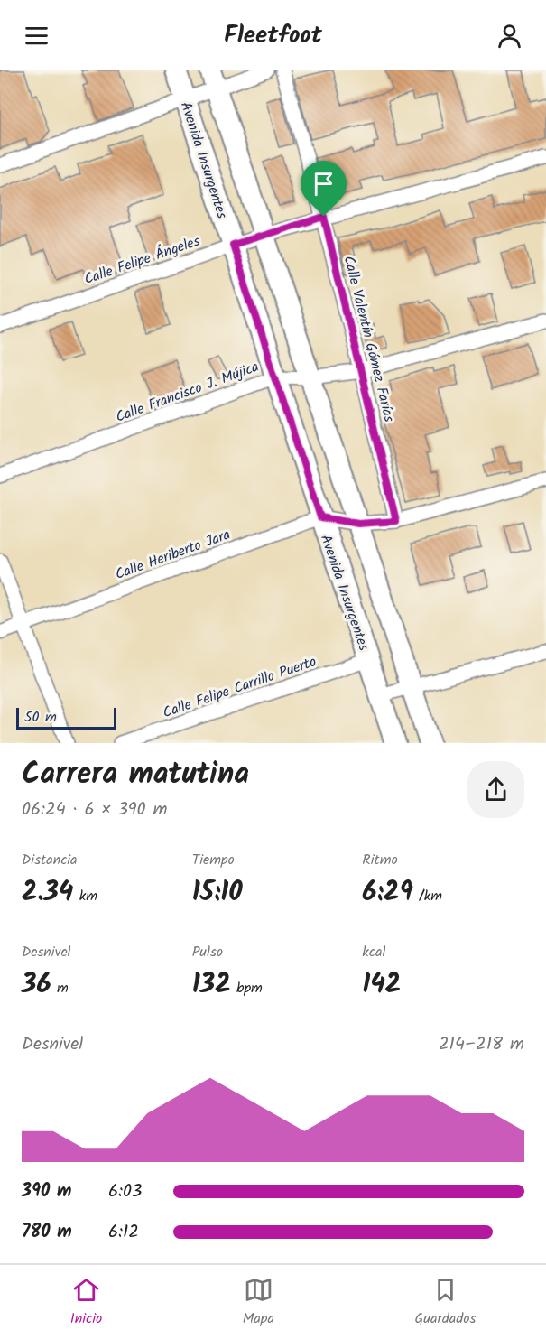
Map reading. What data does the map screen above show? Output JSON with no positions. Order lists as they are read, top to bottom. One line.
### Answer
{"streets":{"main road":["Avenida Insurgentes"],"street":["Calle Felipe Ángeles","Calle Valentín Gómez Farías","Calle Francisco J. Mújica","Calle Heriberto Jara","Calle Felipe Carrillo Puerto"]},"crossings":[["Avenida Insurgentes","Calle Felipe Ángeles"],["Avenida Insurgentes","Calle Francisco J. Mújica"],["Avenida Insurgentes","Calle Heriberto Jara"],["Avenida Insurgentes","Calle Felipe Carrillo Puerto"],["Calle Felipe Ángeles","Calle Valentín Gómez Farías"],["Calle Valentín Gómez Farías","Calle Francisco J. Mújica"],["Calle Valentín Gómez Farías","Calle Heriberto Jara"]],"scale_bar":"50 m","page":{"header":"Fleetfoot","scale":"50 m","heading":["Carrera matutina","06:24 · 6 × 390 m"],"stats":[["Distancia","2.34 km"],["Tiempo","15:10"],["Ritmo","6:29 /km"],["Desnivel","36 m"],["Pulso","132 bpm"],["kcal","142"]],"chart":["Desnivel","214–218 m"],"list":[{"name":"390 m","note":"6:03"},{"name":"780 m","note":"6:12"}],"tabs":["Inicio","Mapa","Guardados"]}}
